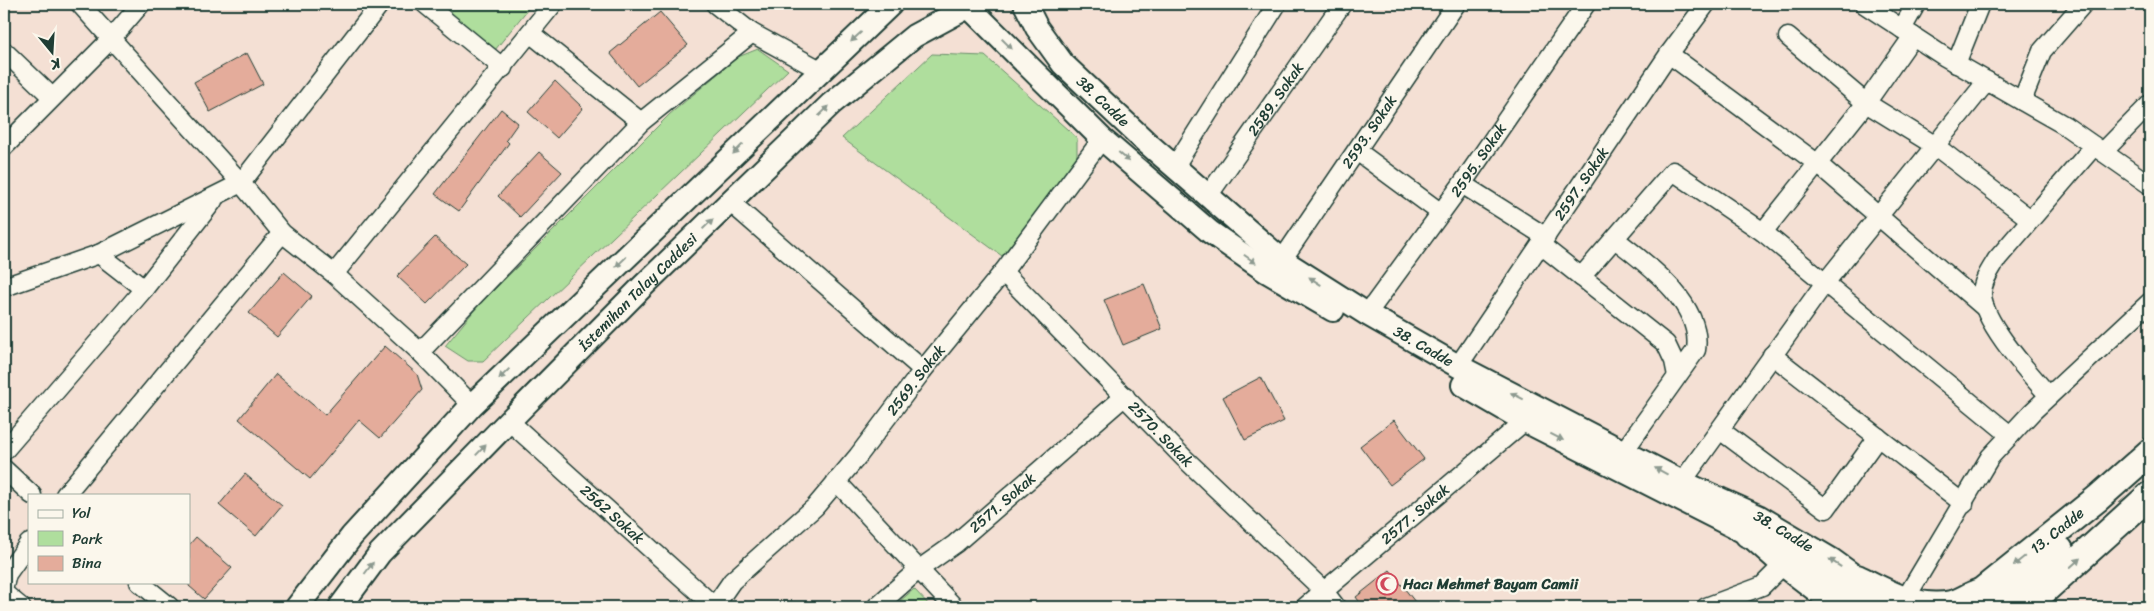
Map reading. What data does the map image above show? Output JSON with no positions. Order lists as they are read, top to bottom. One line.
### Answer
{"streets":{"main road":["13. Cadde"],"street":["2589. Sokak","38. Cadde","2593. Sokak","2595. Sokak","2597. Sokak","İstemihan Talay Caddesi","2569. Sokak","2570. Sokak","2571. Sokak","2577. Sokak","2562 Sokak"]},"crossings":[["2589. Sokak","38. Cadde"],["38. Cadde","2593. Sokak"],["38. Cadde","2595. Sokak"],["38. Cadde","2597. Sokak"],["38. Cadde","İstemihan Talay Caddesi"],["38. Cadde","2569. Sokak"],["38. Cadde","2577. Sokak"],["İstemihan Talay Caddesi","2562 Sokak"],["2569. Sokak","2570. Sokak"],["2569. Sokak","2562 Sokak"],["2570. Sokak","2571. Sokak"],["2570. Sokak","2577. Sokak"]],"places":{"mosque":["Hacı Mehmet Bayam Camii"]},"legend":["Yol","Park","Bina"],"north":"bottom"}
